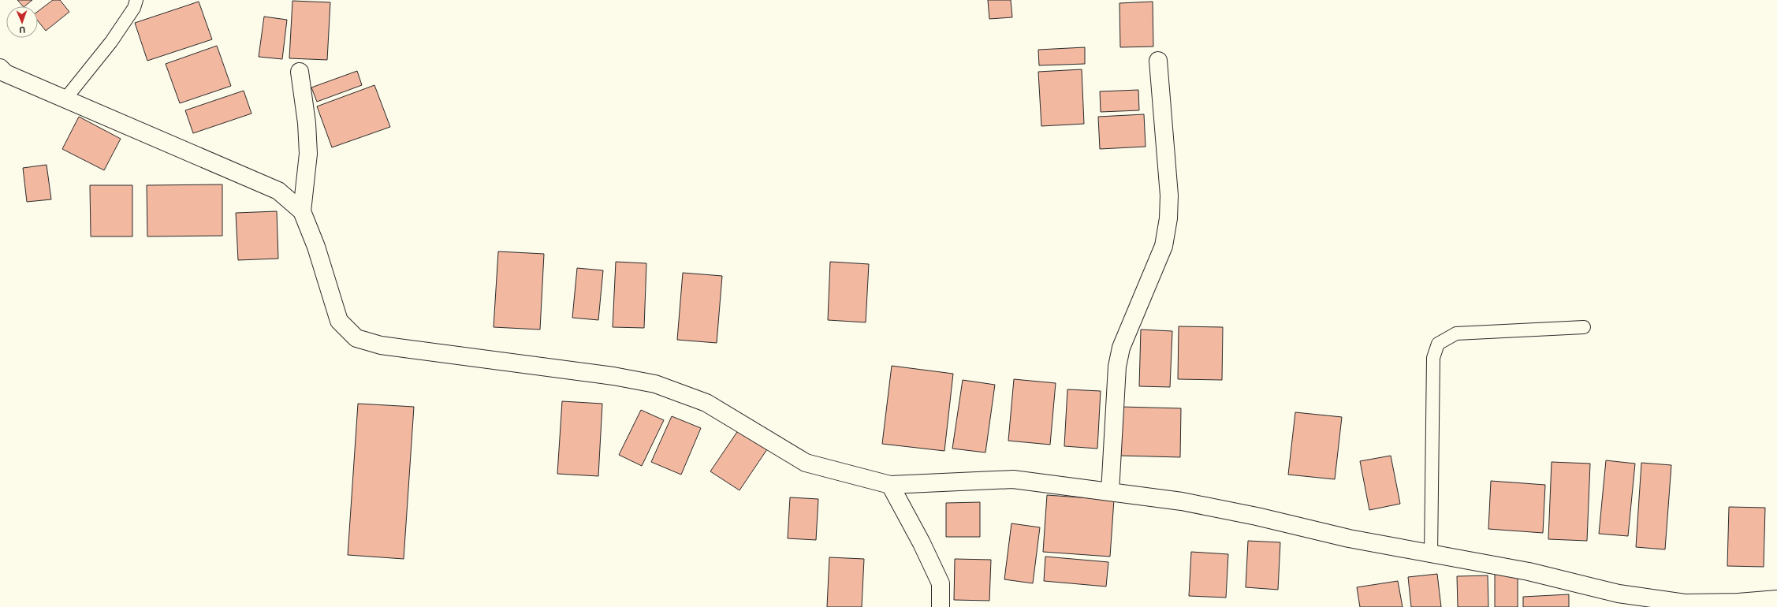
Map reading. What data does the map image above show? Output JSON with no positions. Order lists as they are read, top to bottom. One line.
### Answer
{"north":"bottom"}
